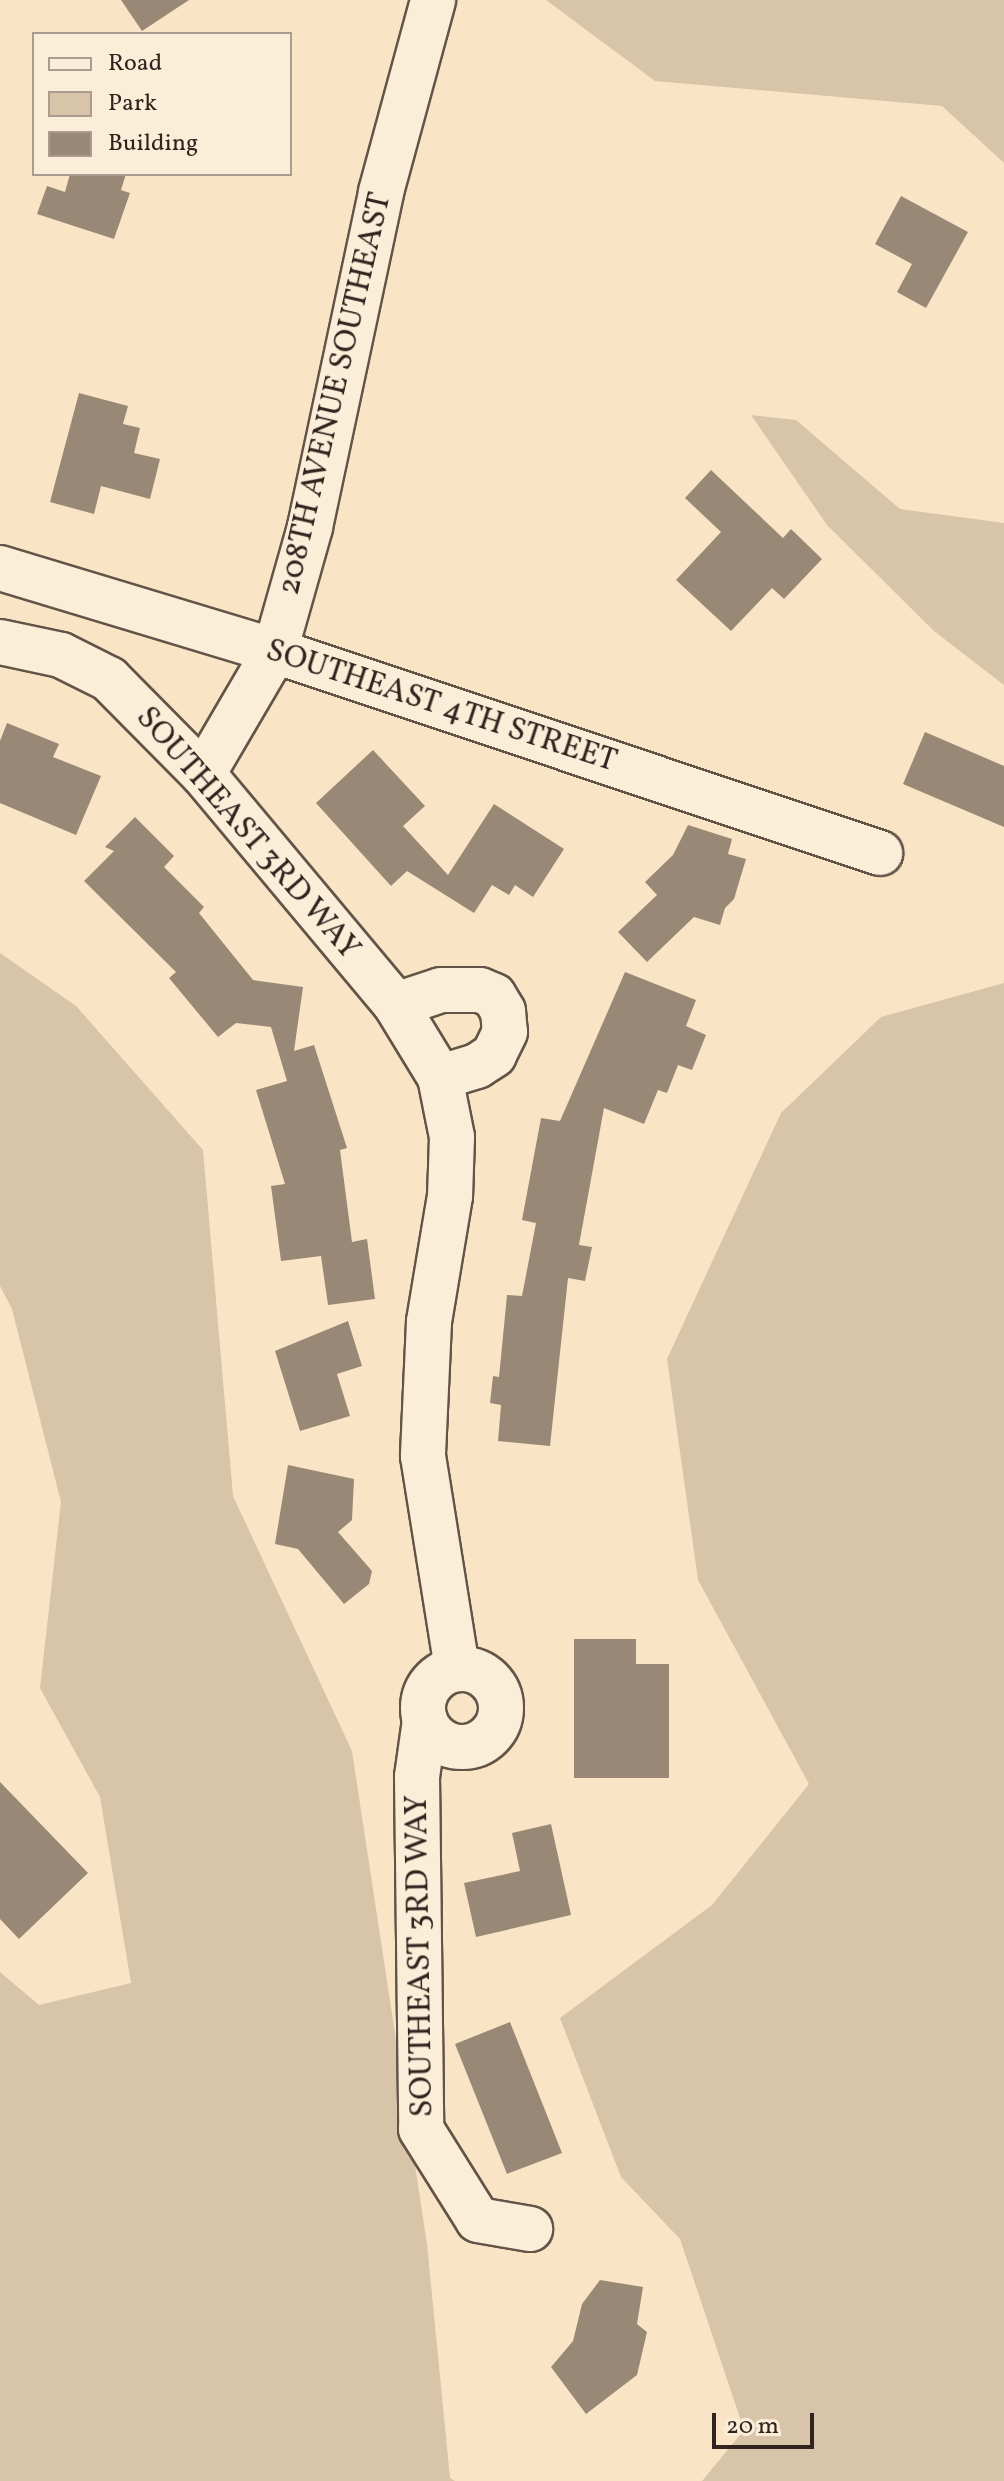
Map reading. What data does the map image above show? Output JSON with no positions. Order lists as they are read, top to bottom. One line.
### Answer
{"streets":{"street":["208TH AVENUE SOUTHEAST","SOUTHEAST 4TH STREET","SOUTHEAST 3RD WAY"]},"crossings":[["208TH AVENUE SOUTHEAST","SOUTHEAST 4TH STREET"],["208TH AVENUE SOUTHEAST","SOUTHEAST 3RD WAY"]],"legend":["Road","Park","Building"],"scale_bar":"20 m"}
